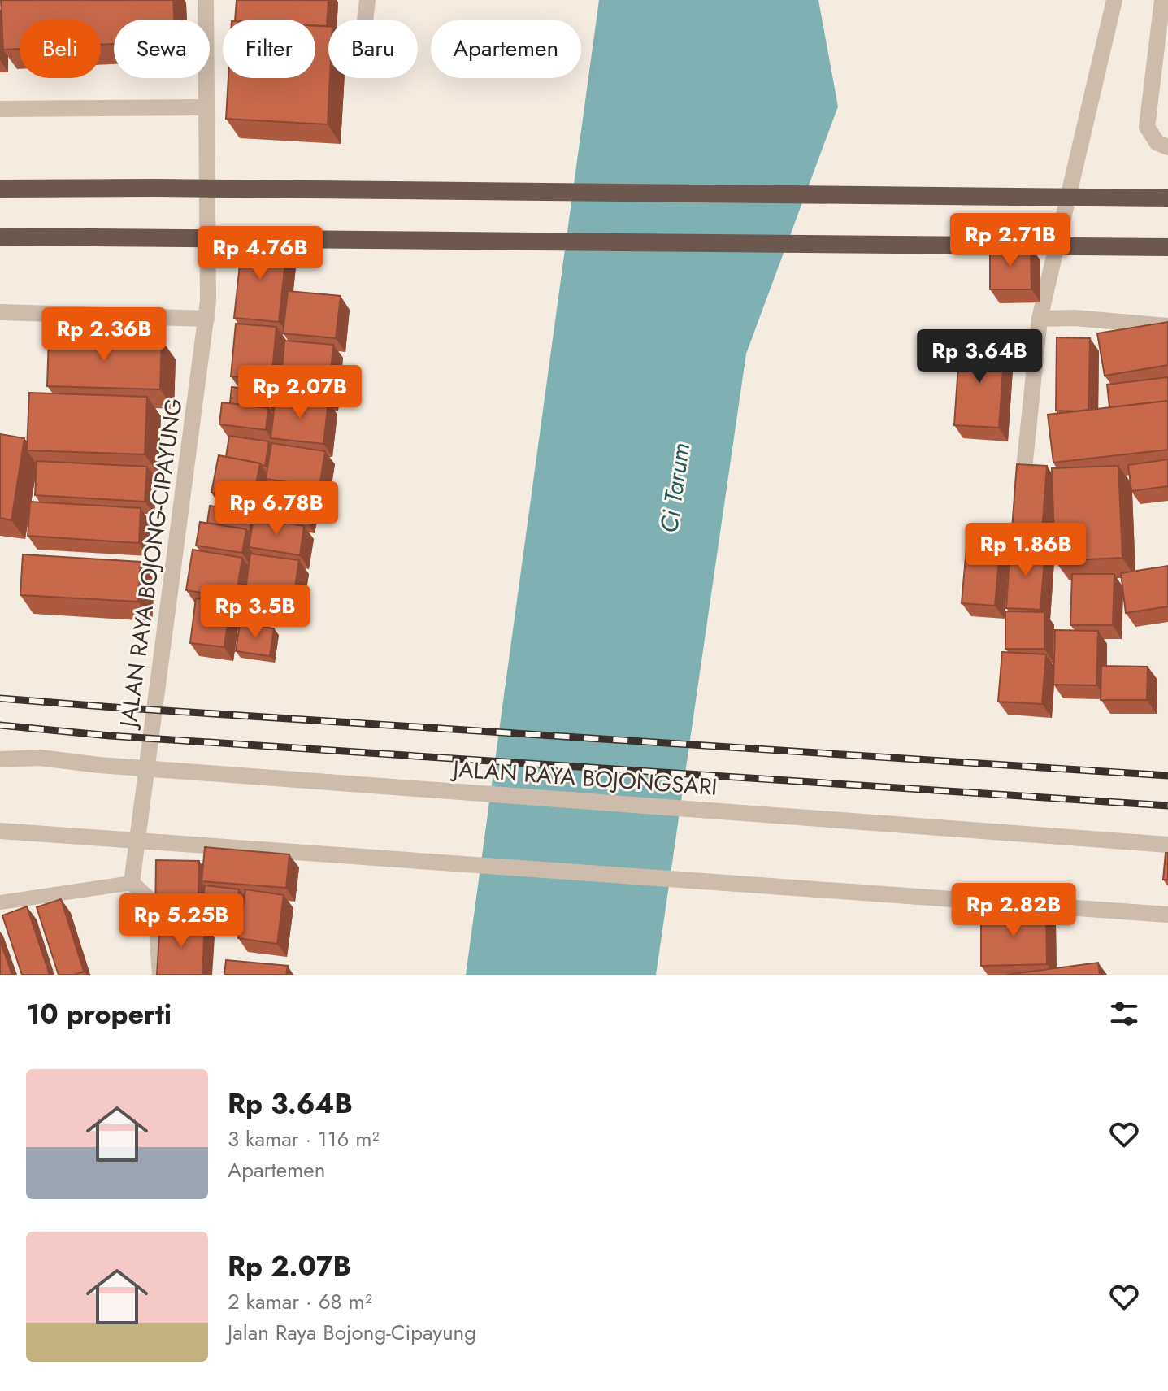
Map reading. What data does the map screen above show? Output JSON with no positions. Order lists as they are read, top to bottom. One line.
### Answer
{"streets":{"street":["JALAN RAYA BOJONG-CIPAYUNG","JALAN RAYA BOJONGSARI"]},"water":["Ci Tarum"],"page":{"chip":["Beli","Sewa","Filter","Baru","Apartemen"],"price":["Rp 2.71B","Rp 4.76B","Rp 2.36B","Rp 3.64B","Rp 2.07B","Rp 6.78B","Rp 1.86B","Rp 3.5B","Rp 2.82B","Rp 5.25B"],"heading":"10 properti","list":[{"name":"Rp 3.64B","note":"3 kamar · 116 m² · Apartemen"},{"name":"Rp 2.07B","note":"2 kamar · 68 m² · Jalan Raya Bojong-Cipayung"}]}}
